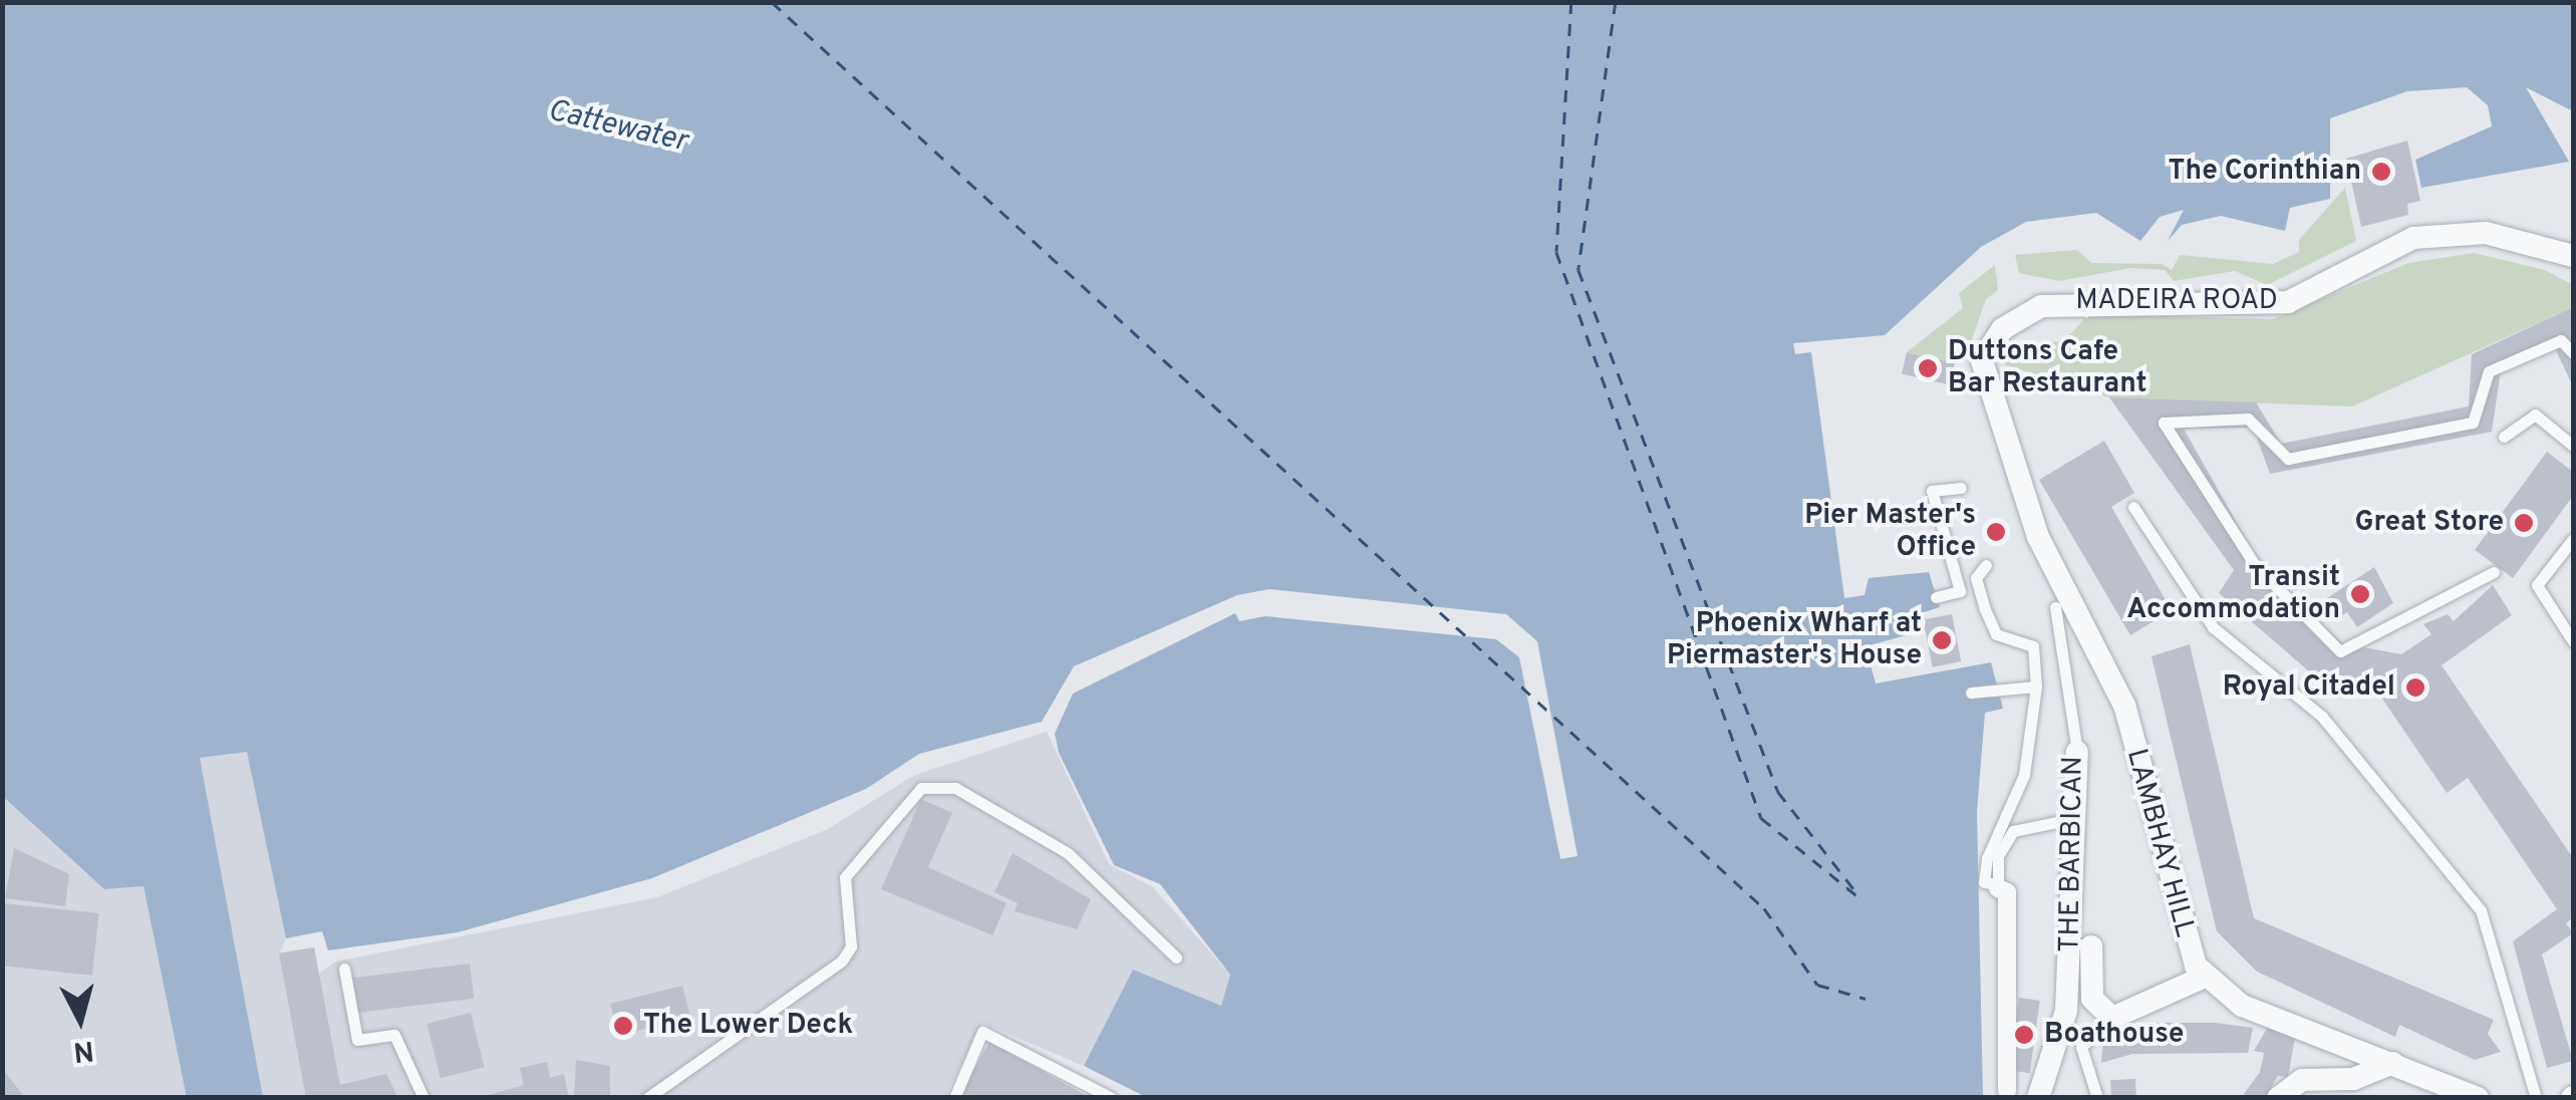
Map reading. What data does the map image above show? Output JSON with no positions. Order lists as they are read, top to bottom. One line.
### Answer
{"streets":{"street":["MADEIRA ROAD","LAMBHAY HILL","THE BARBICAN"]},"crossings":[["MADEIRA ROAD","LAMBHAY HILL"]],"water":["Cattewater"],"places":["The Corinthian","Duttons Cafe Bar Restaurant","Great Store","Pier Master's Office","Transit Accommodation","Phoenix Wharf at Piermaster's House","Royal Citadel","The Lower Deck","Boathouse"],"north":"bottom"}
